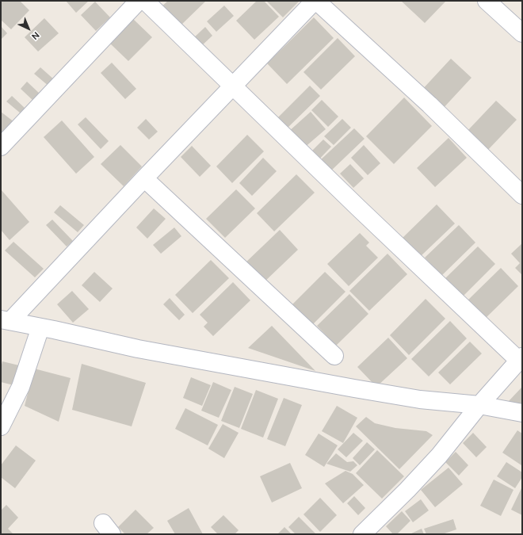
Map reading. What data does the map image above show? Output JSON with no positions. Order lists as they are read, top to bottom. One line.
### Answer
{"north":"bottom right"}
